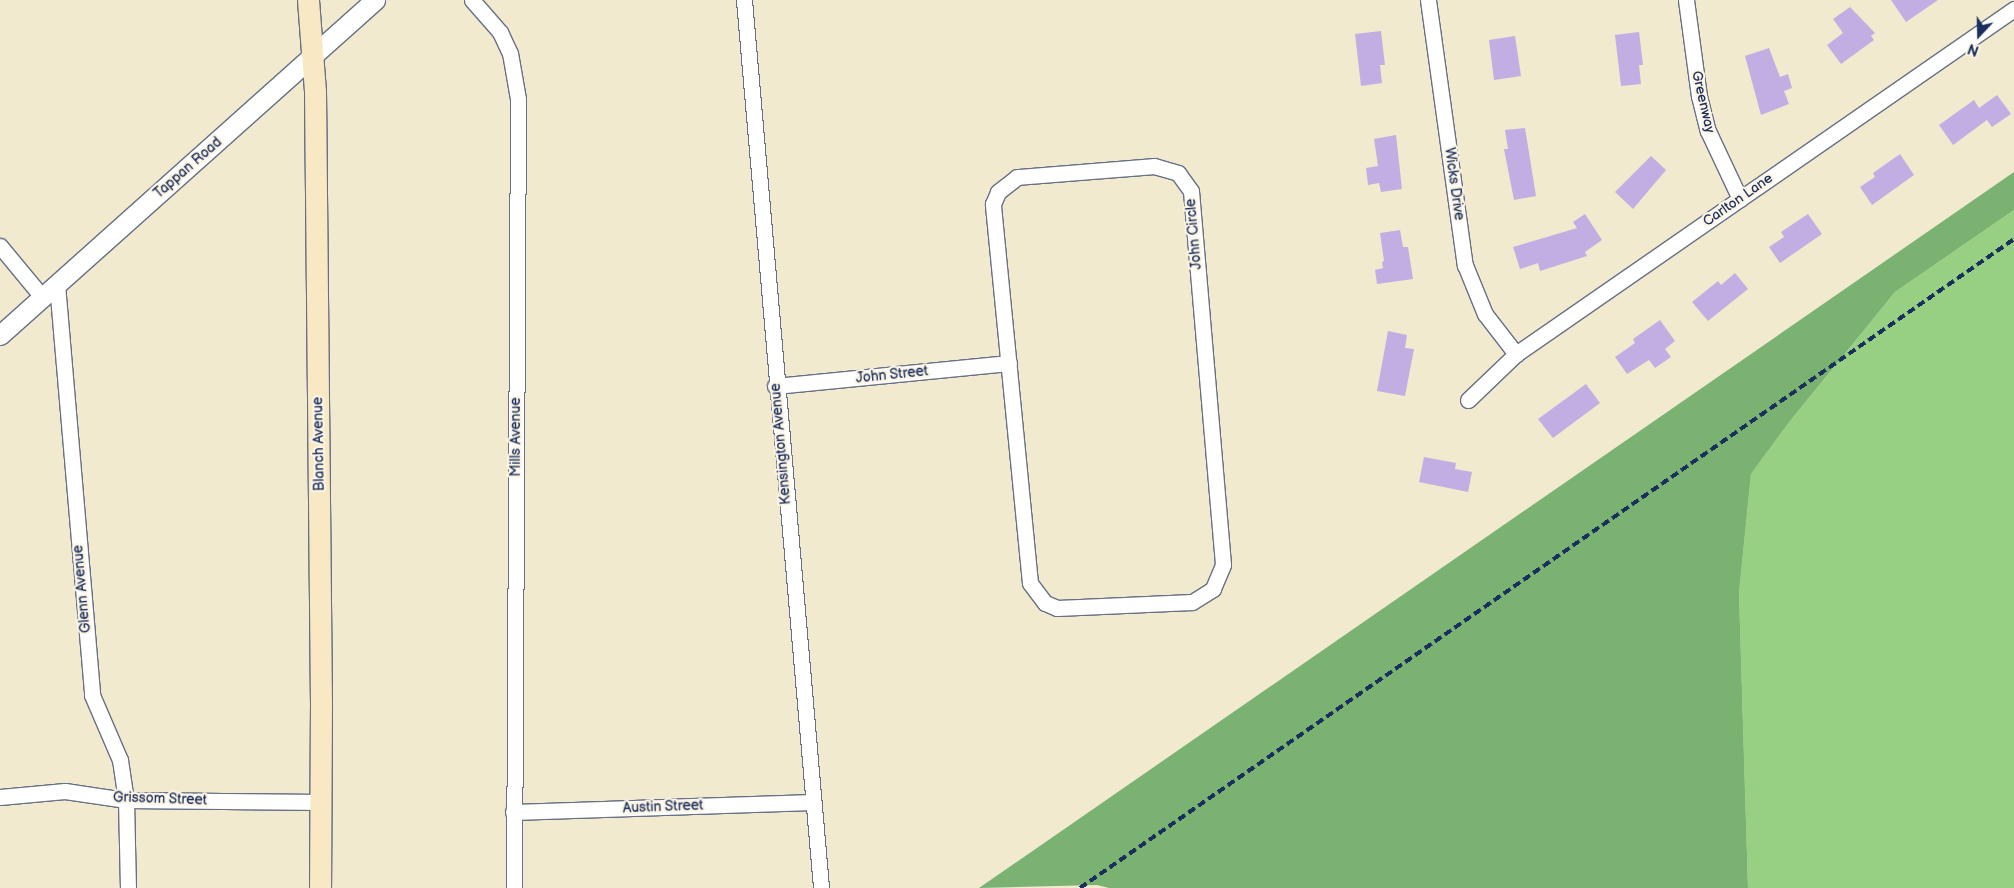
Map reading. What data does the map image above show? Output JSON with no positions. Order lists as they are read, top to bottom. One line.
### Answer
{"streets":{"main road":["Blanch Avenue"],"street":["Greenway","Tappan Road","Wicks Drive","Carlton Lane","John Circle","John Street","Mills Avenue","Kensington Avenue","Glenn Avenue","Grissom Street","Austin Street"]},"crossings":[["Greenway","Carlton Lane"],["Tappan Road","Blanch Avenue"],["Tappan Road","Glenn Avenue"],["Wicks Drive","Carlton Lane"],["John Circle","John Street"],["John Street","Kensington Avenue"],["Mills Avenue","Austin Street"],["Blanch Avenue","Grissom Street"],["Kensington Avenue","Austin Street"],["Glenn Avenue","Grissom Street"]],"north":"bottom"}
